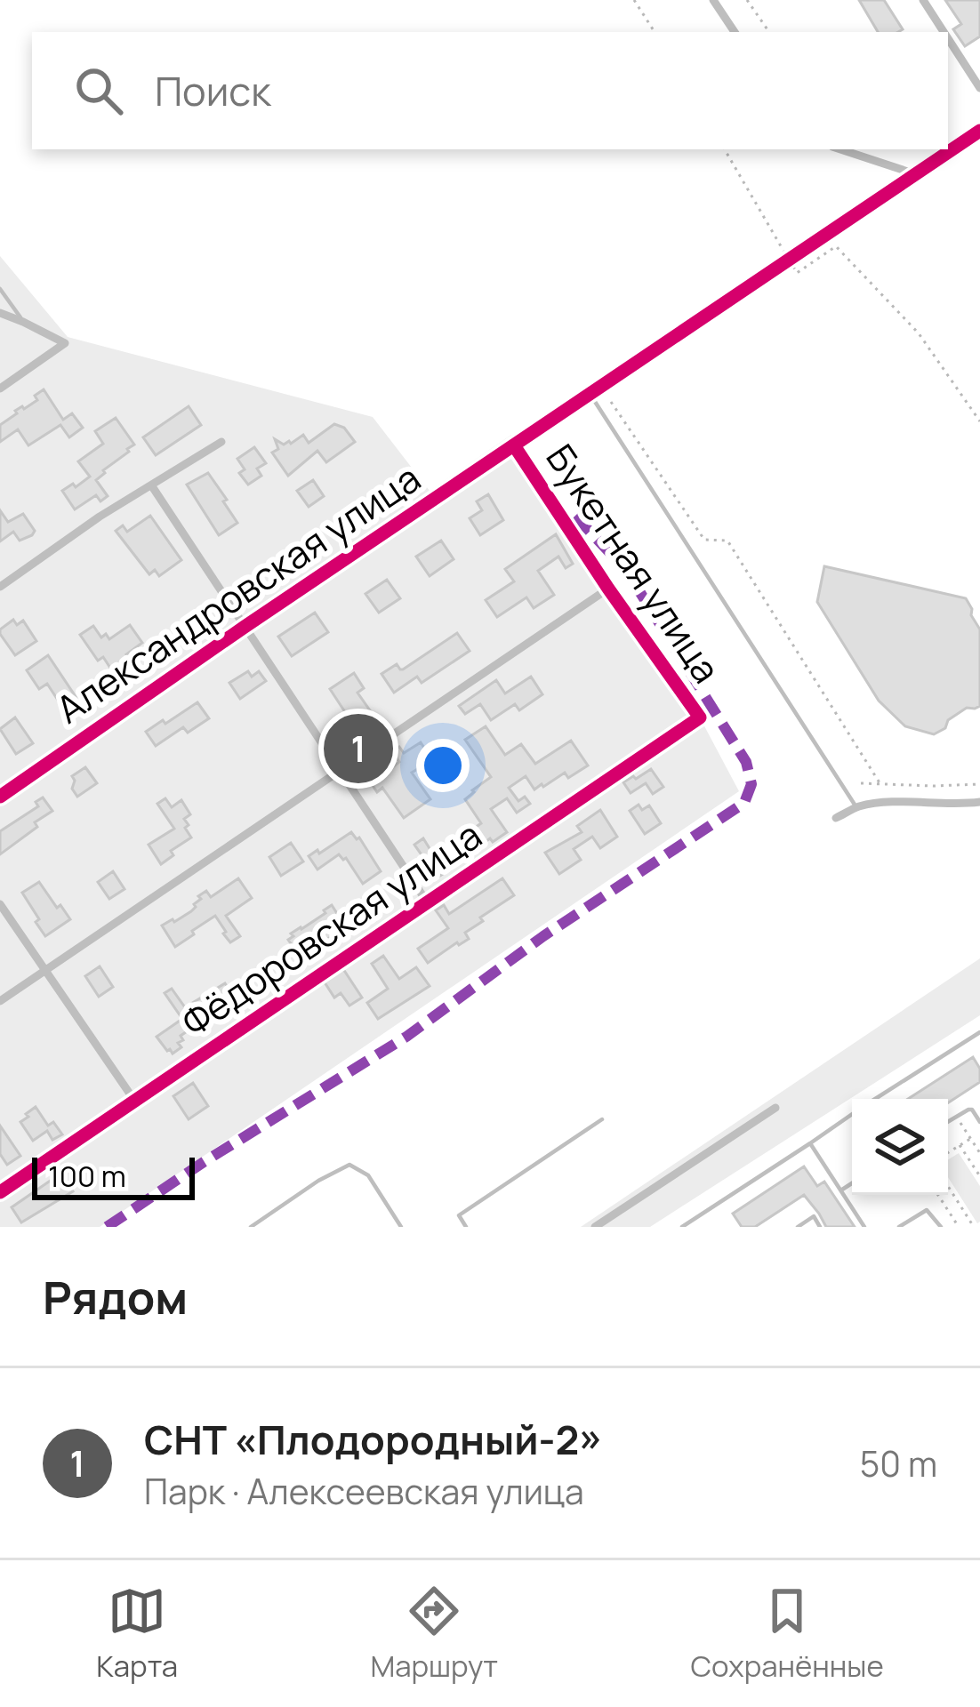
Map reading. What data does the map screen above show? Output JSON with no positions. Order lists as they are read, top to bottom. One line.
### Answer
{"streets":{"street":["Букетная улица","Александровская улица","Фёдоровская улица"]},"crossings":[["Букетная улица","Александровская улица"],["Букетная улица","Фёдоровская улица"]],"scale_bar":"100 m","page":{"search":"Поиск","pins":"1","scale":"100 m","heading":"Рядом","list":[{"mark":"1","name":"СНТ «Плодородный-2»","note":"Парк · Алексеевская улица","value":"50 m"}],"nav":["Карта","Маршрут","Сохранённые"]}}
